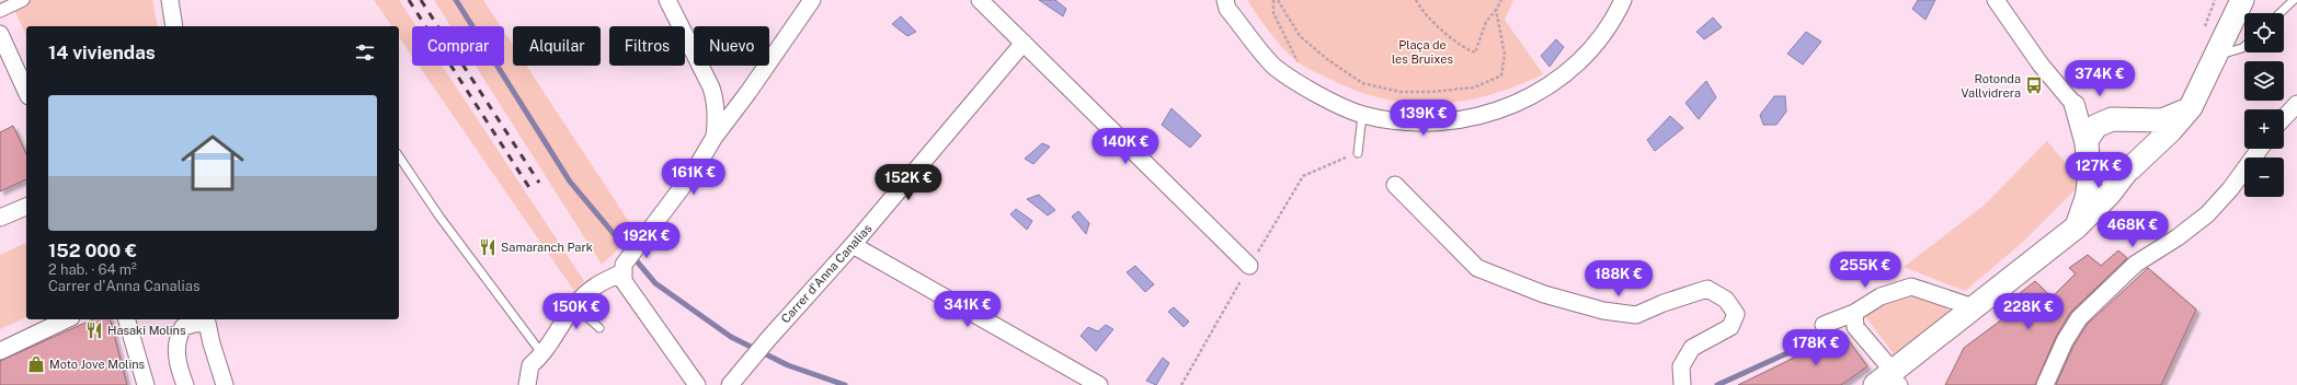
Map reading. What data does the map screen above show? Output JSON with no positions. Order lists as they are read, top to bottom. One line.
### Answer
{"streets":{"street":["Carrer d'Anna Canalias"]},"parks":["Plaça de les Bruixes"],"places":{"bus stop":["Rotonda Vallvidrera"],"restaurant":["Samaranch Park","Hasaki Molins"],"shop":["Moto Jove Molins"]},"page":{"map_buttons":["+","−"],"chip":["Comprar","Alquilar","Filtros","Nuevo"],"heading":"14 viviendas","price":["374K €","139K €","140K €","127K €","161K €","152K €","468K €","192K €","255K €","188K €","341K €","150K €","228K €","178K €"],"list":[{"name":"152 000 €","note":"2 hab. · 64 m² · Carrer d'Anna Canalias"}]}}
